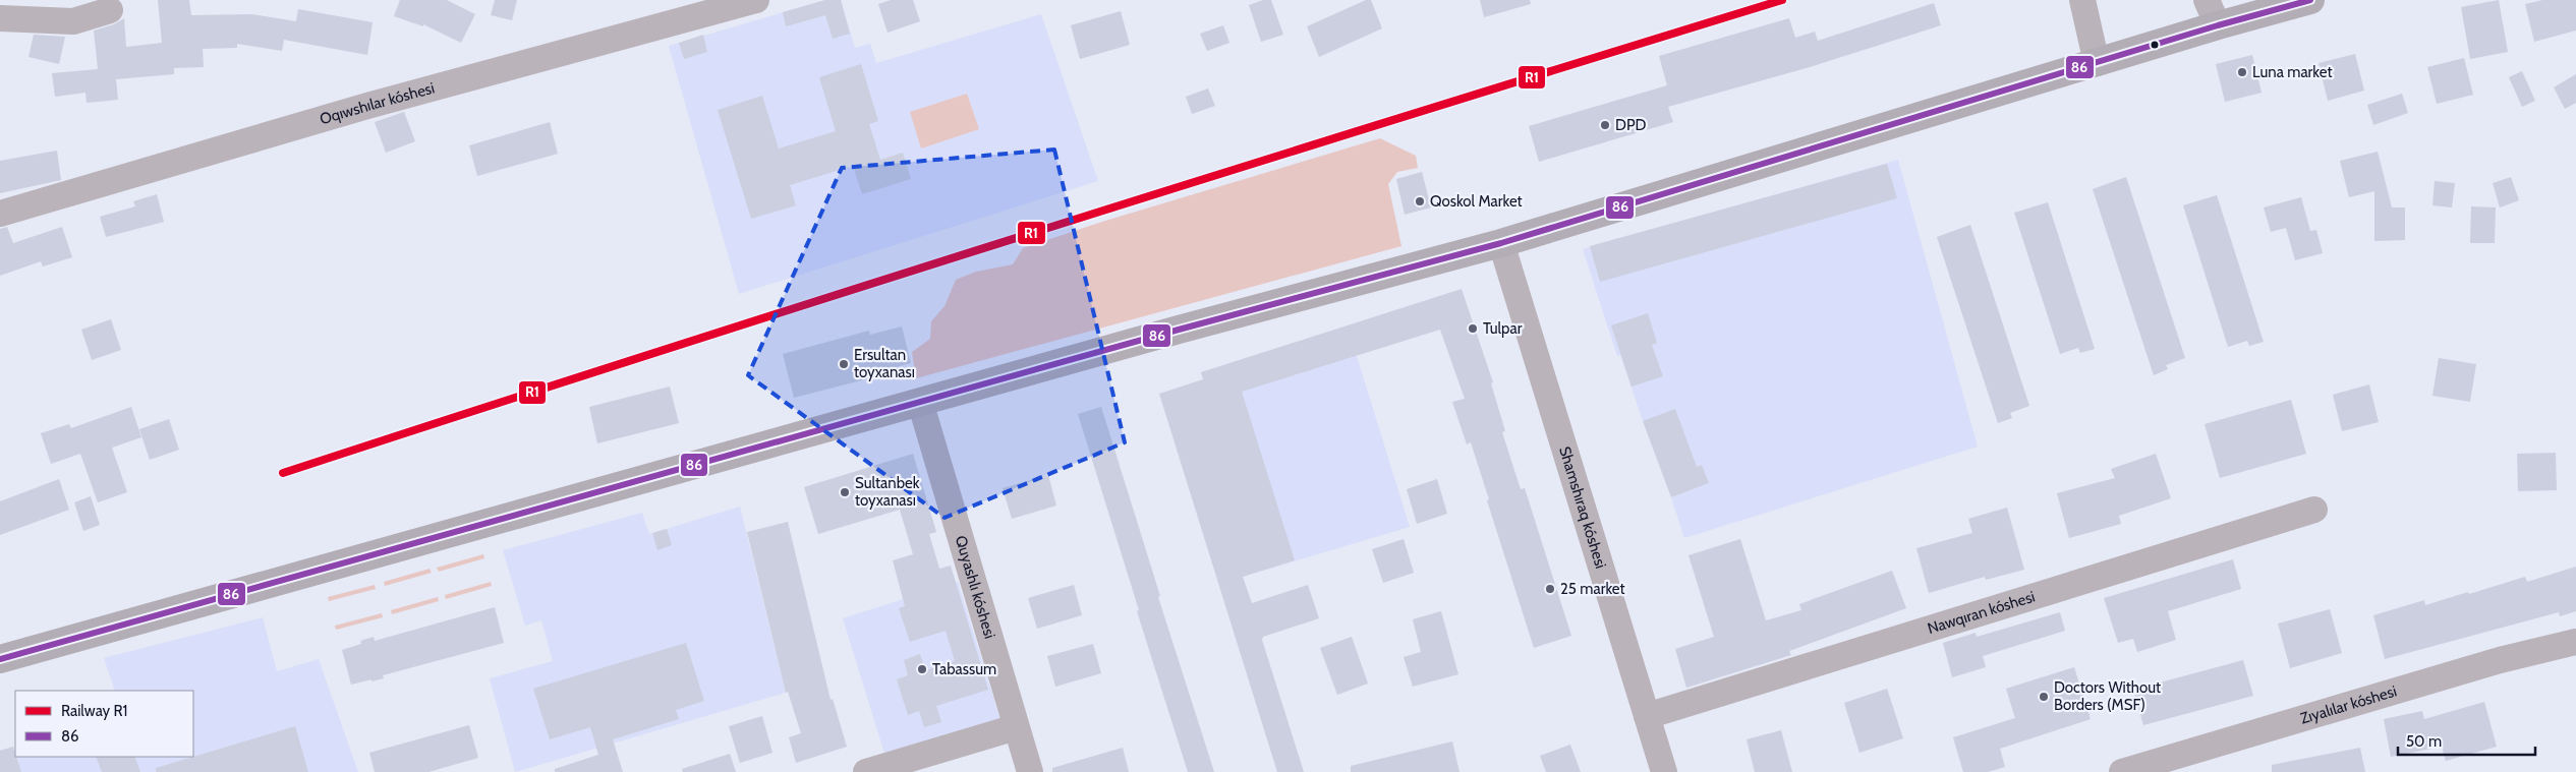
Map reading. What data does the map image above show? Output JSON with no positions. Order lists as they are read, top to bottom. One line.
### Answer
{"streets":{"street":["Oqıwshılar kóshesi","Shamshıraq kóshesi","Quyashlı kóshesi","Nawqıran kóshesi","Zıyalılar kóshesi"]},"crossings":[["Shamshıraq kóshesi","Nawqıran kóshesi"]],"places":["Luna market","DPD","Qoskol Market","Tulpar","Ersultan toyxanası","Sultanbek toyxanası","25 market","Tabassum","Doctors Without Borders (MSF)"],"lines":["rail line R1","transit line 86"],"legend":["Railway R1","86"],"scale_bar":"50 m"}
